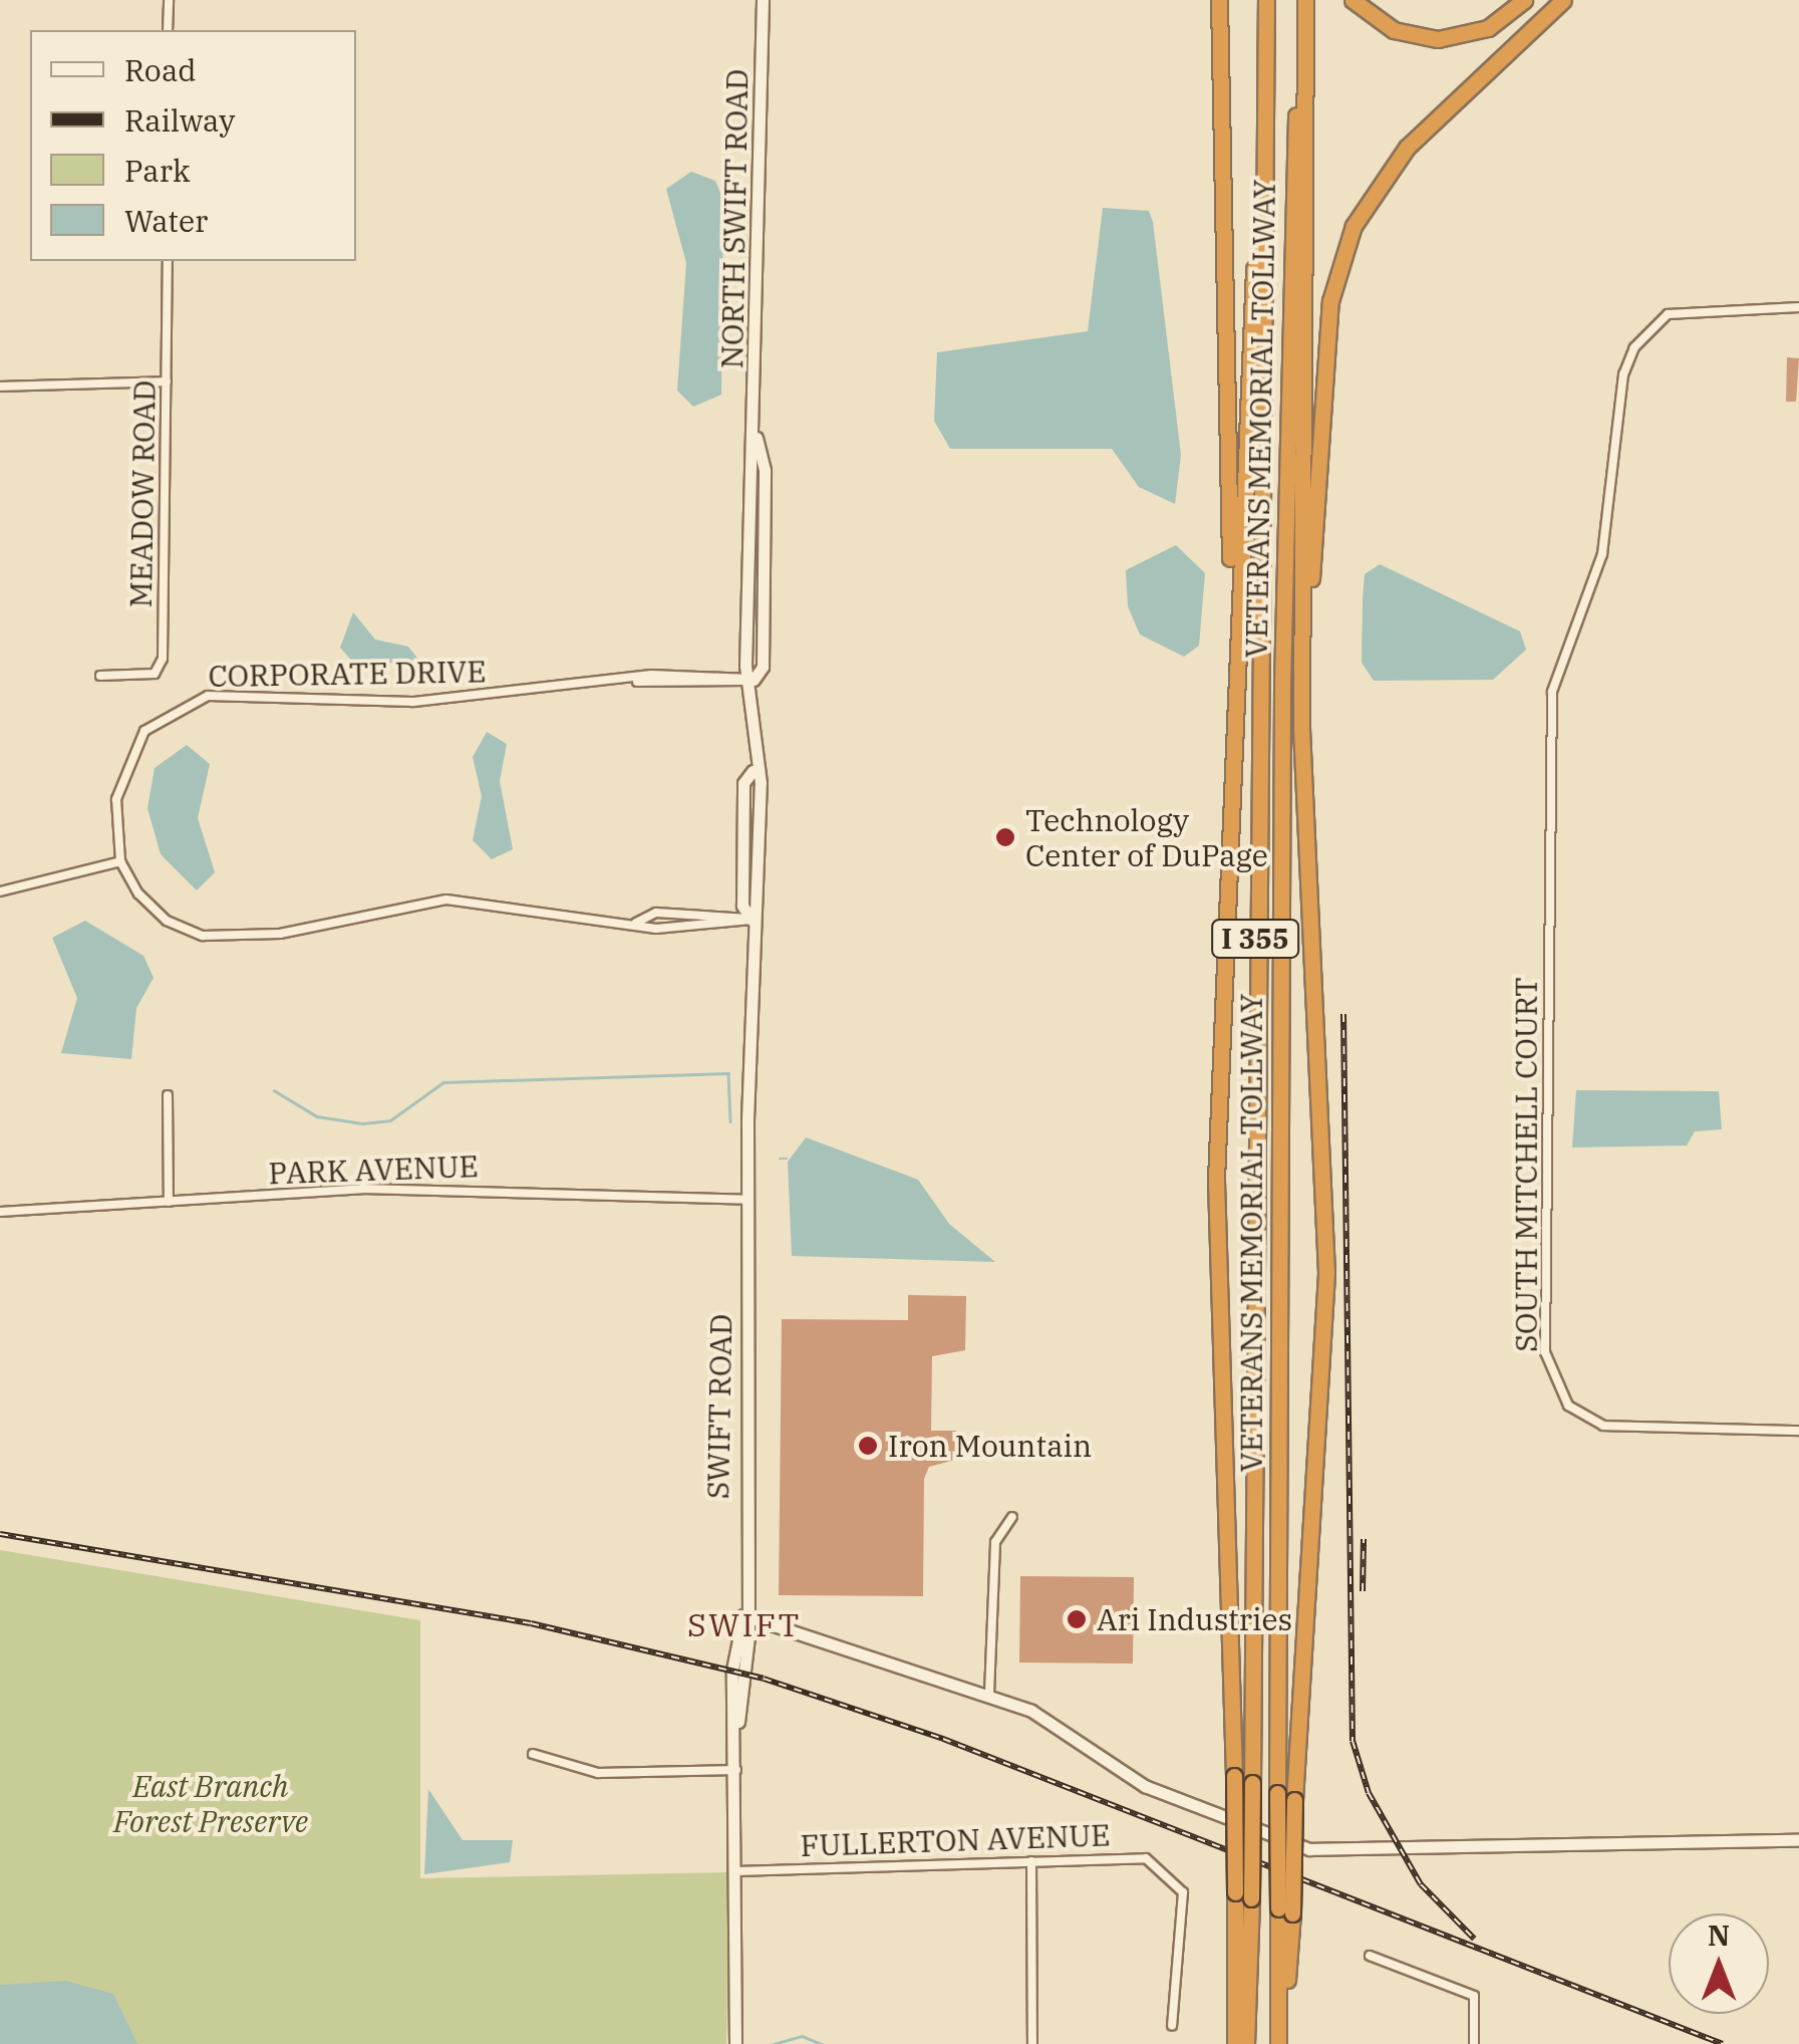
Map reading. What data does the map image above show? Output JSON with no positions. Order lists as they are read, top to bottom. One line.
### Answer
{"streets":{"highway":["VETERANS MEMORIAL TOLLWAY","I 355"],"street":["NORTH SWIFT ROAD","MEADOW ROAD","CORPORATE DRIVE","SOUTH MITCHELL COURT","PARK AVENUE","SWIFT ROAD","FULLERTON AVENUE"]},"crossings":[["NORTH SWIFT ROAD","CORPORATE DRIVE"],["NORTH SWIFT ROAD","SWIFT ROAD"],["PARK AVENUE","SWIFT ROAD"],["SWIFT ROAD","FULLERTON AVENUE"]],"districts":["SWIFT"],"parks":["East Branch Forest Preserve"],"places":["Technology Center of DuPage","Iron Mountain","Ari Industries"],"legend":["Road","Railway","Park","Water"],"north":"top"}
